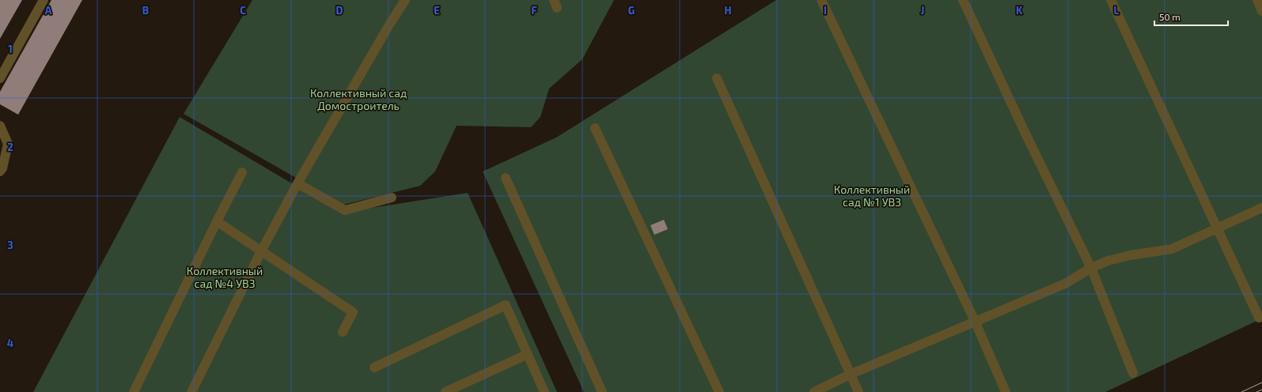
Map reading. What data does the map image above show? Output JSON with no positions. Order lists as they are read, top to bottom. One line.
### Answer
{"parks":["Коллективный сад Домостроитель","Коллективный сад №1 УВЗ","Коллективный сад №4 УВЗ"],"scale_bar":"50 m","grid":{"columns":["A","B","C","D","E","F","G","H","I","J","K","L"],"rows":["1","2","3","4"]}}
